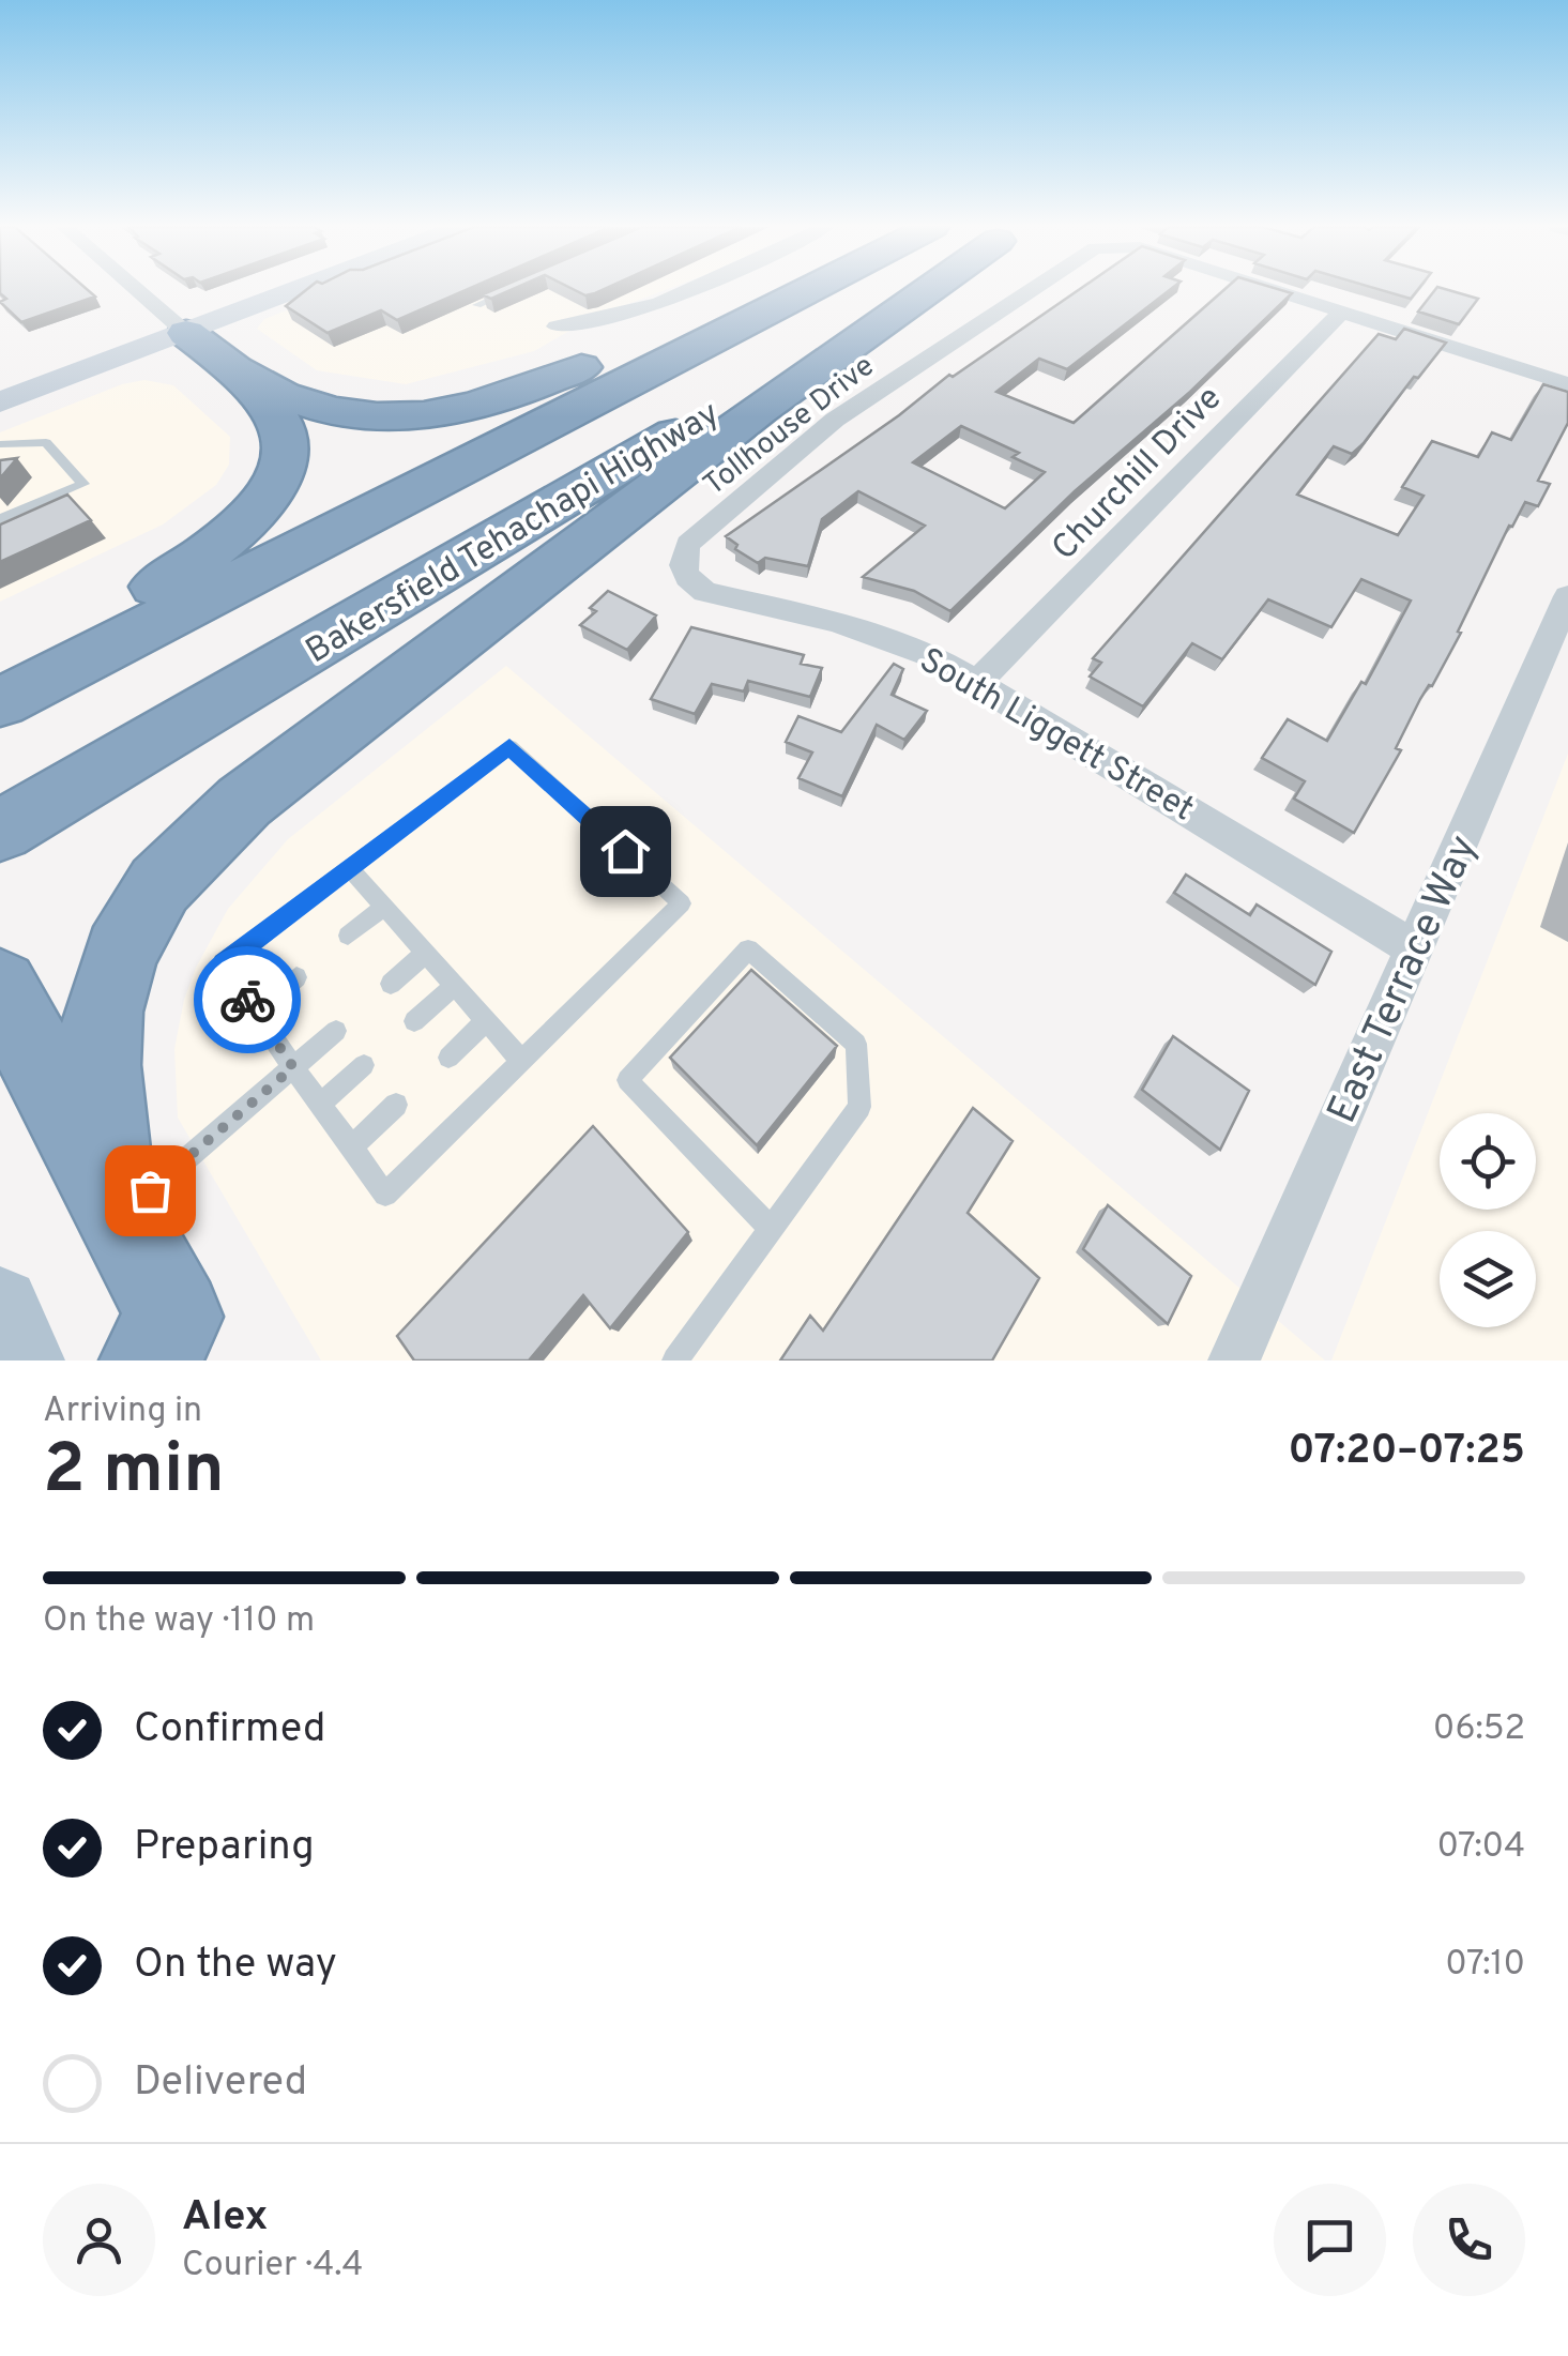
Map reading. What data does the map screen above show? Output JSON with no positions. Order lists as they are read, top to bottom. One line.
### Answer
{"streets":{"highway":["Bakersfield Tehachapi Highway"],"street":["Tollhouse Drive","Churchill Drive","South Liggett Street","East Terrace Way"]},"crossings":[["Tollhouse Drive","Churchill Drive"],["Tollhouse Drive","South Liggett Street"],["Churchill Drive","South Liggett Street"],["South Liggett Street","East Terrace Way"]],"page":{"heading":["2 min","Arriving in","07:20–07:25"],"panel":["Alex","Courier · 4.4"],"bar":"On the way · 110 m","list":[["Confirmed","06:52"],["Preparing","07:04"],["On the way","07:10"],"Delivered"]}}
